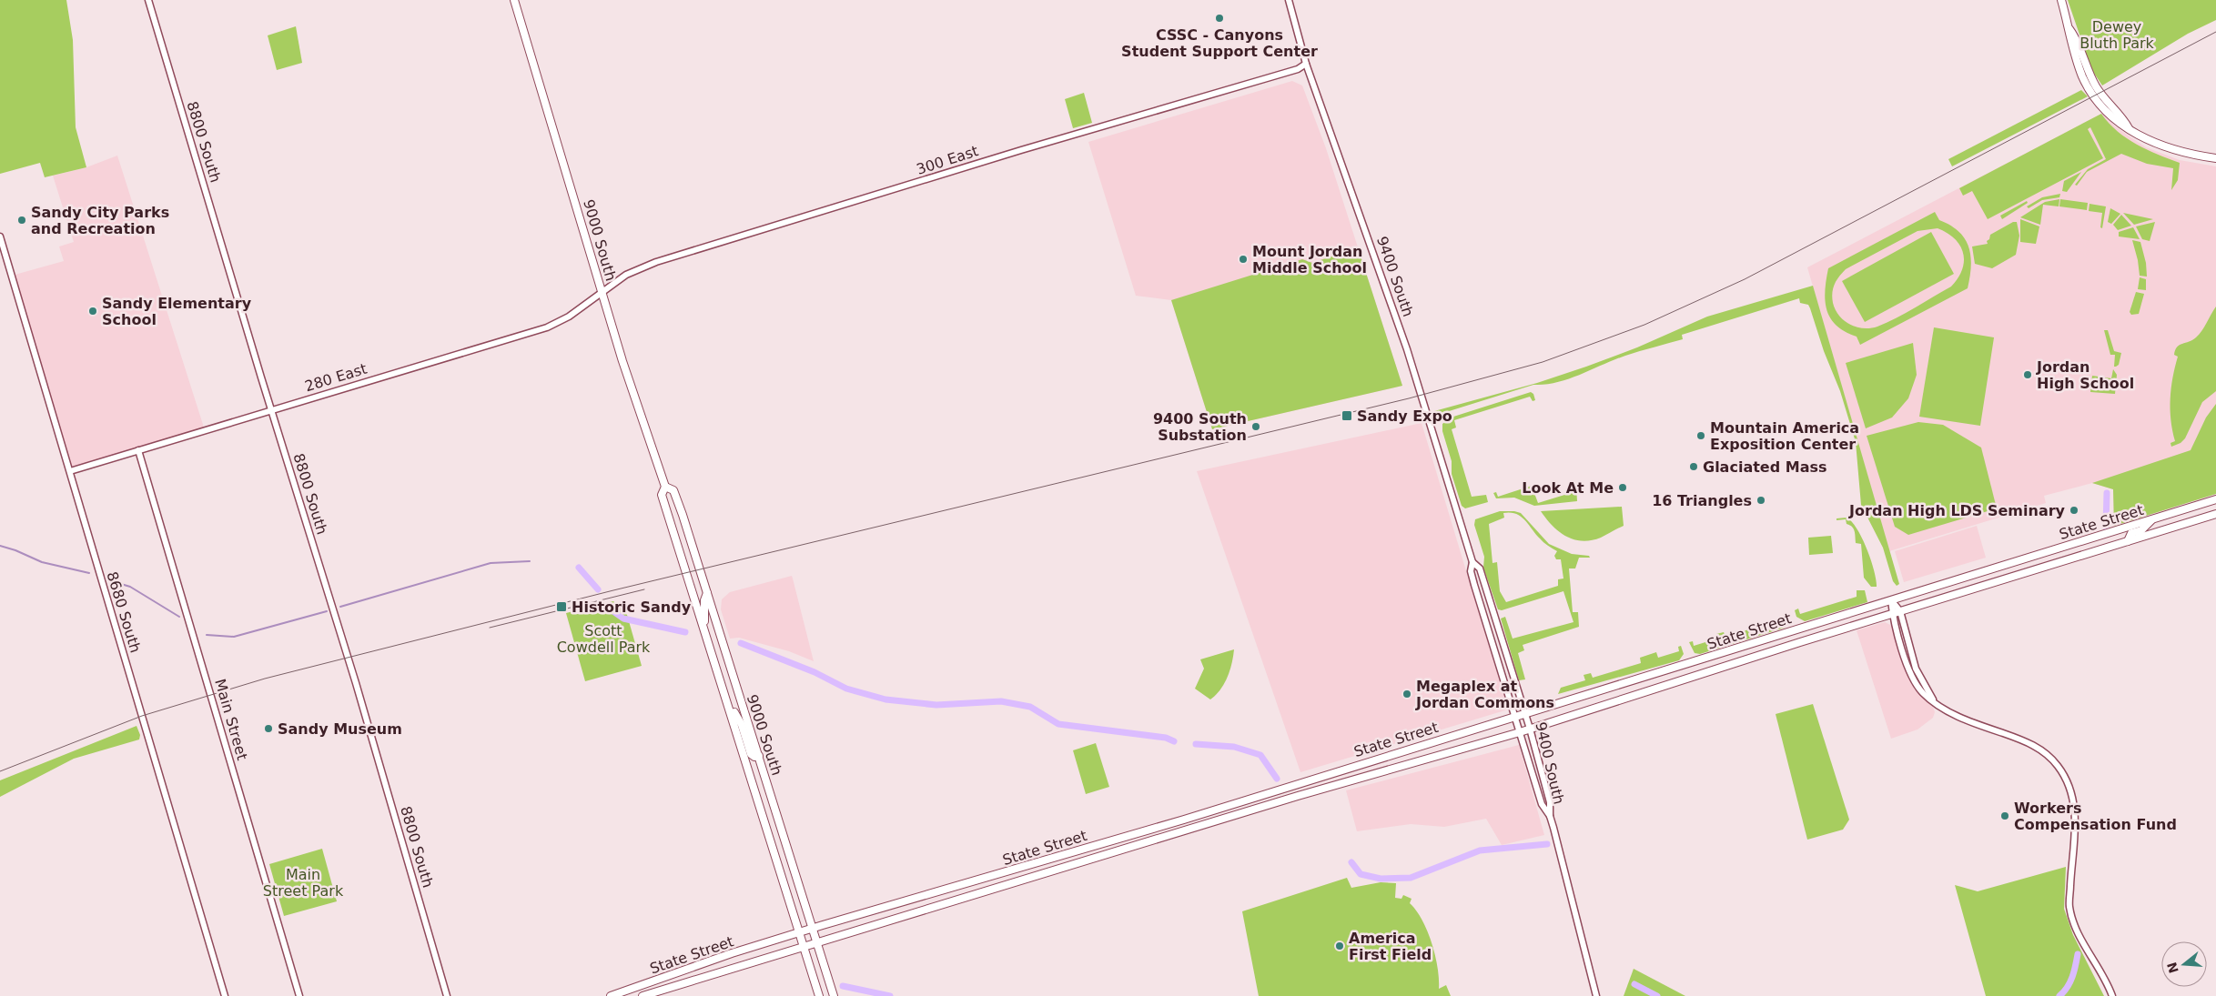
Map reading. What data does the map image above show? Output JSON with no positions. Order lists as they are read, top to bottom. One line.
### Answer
{"streets":{"main road":["9000 South","State Street"],"street":["8800 South","300 East","9400 South","280 East","8680 South","Main Street"]},"crossings":[["8800 South","280 East"],["300 East","9000 South"],["300 East","9400 South"],["300 East","280 East"],["9000 South","280 East"],["9000 South","State Street"],["9400 South","State Street"],["280 East","8680 South"],["280 East","Main Street"]],"parks":["Dewey Bluth Park","Scott Cowdell Park","Main Street Park"],"places":{"other":["CSSC - Canyons Student Support Center","Sandy City Parks and Recreation","Mount Jordan Middle School","Sandy Elementary School","Jordan High School","9400 South Substation","Mountain America Exposition Center","Glaciated Mass","Look At Me","16 Triangles","Jordan High LDS Seminary","Megaplex at Jordan Commons","Sandy Museum","Workers Compensation Fund","America First Field"],"transit":["Sandy Expo","Historic Sandy"]},"north":"left"}
